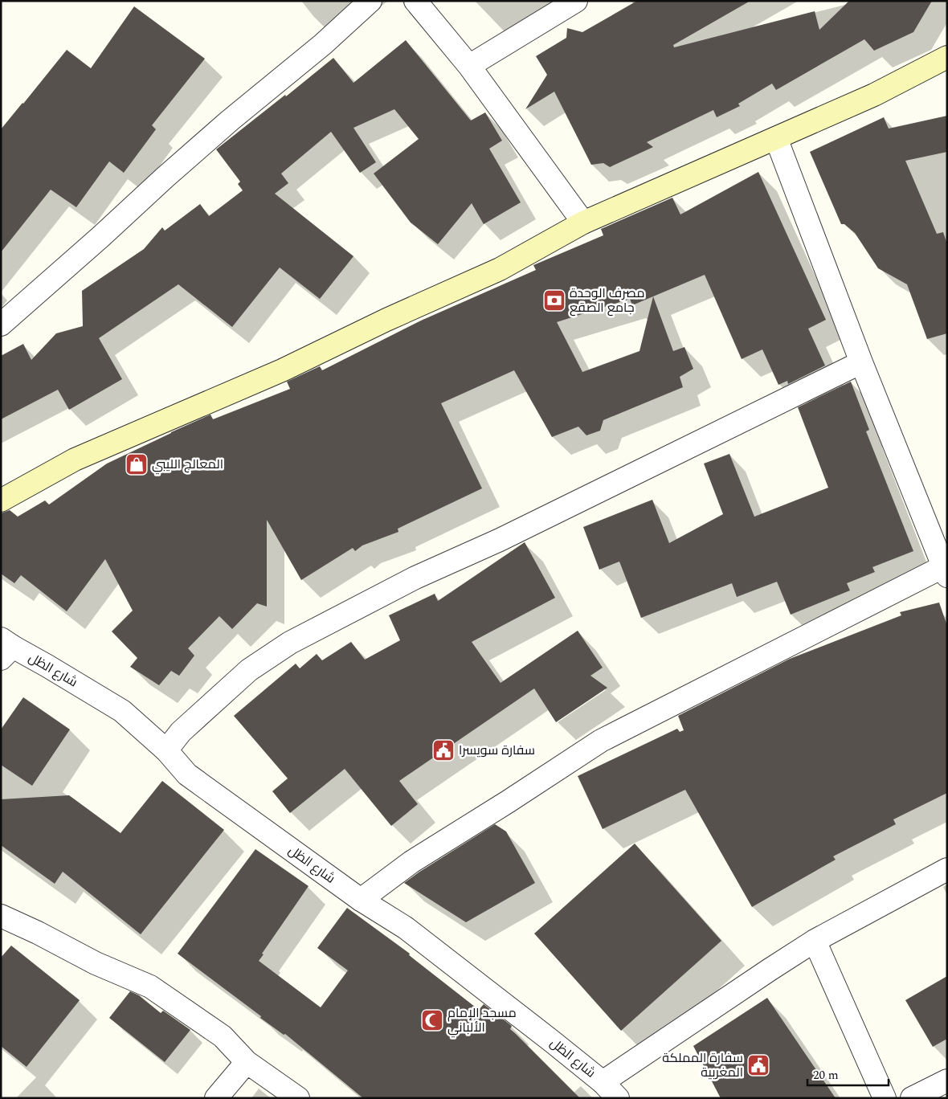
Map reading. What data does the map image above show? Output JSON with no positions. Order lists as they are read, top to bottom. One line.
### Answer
{"streets":{"street":["شارع الظل"]},"places":{"bank":["مصرف الوحدة جامع الصقع"],"shop":["المعالج الليبي"],"public building":["سفارة سويسرا","سفارة المملكة المغربية"],"mosque":["مسجد الإمام الألباني"]},"scale_bar":"20 m"}
